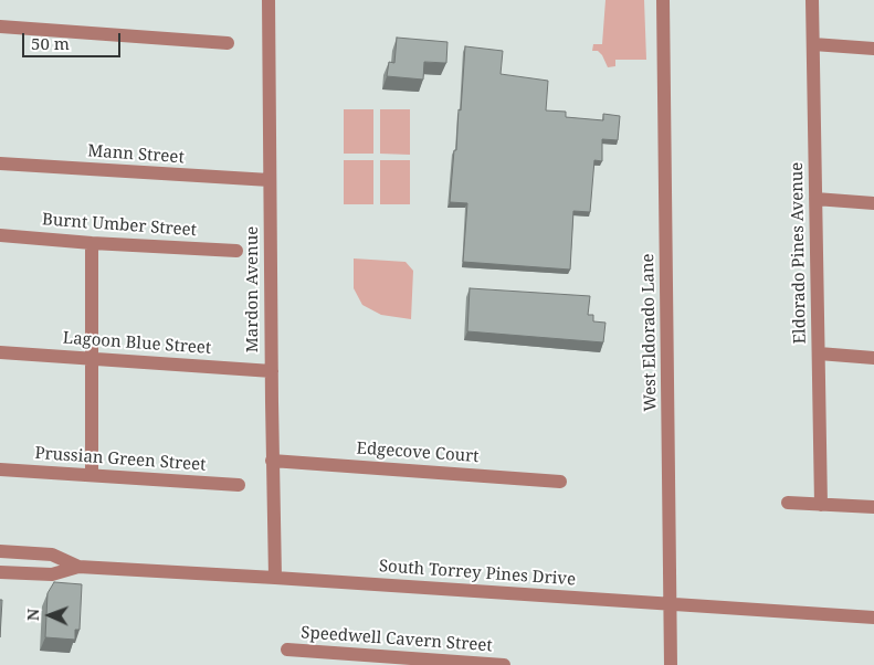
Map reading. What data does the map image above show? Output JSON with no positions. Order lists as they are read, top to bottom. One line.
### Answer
{"streets":{"street":["Mann Street","Burnt Umber Street","Eldorado Pines Avenue","Mardon Avenue","West Eldorado Lane","Lagoon Blue Street","Edgecove Court","Prussian Green Street","South Torrey Pines Drive","Speedwell Cavern Street"]},"crossings":[["Mann Street","Mardon Avenue"],["Mardon Avenue","Lagoon Blue Street"],["Mardon Avenue","Edgecove Court"],["Mardon Avenue","South Torrey Pines Drive"],["West Eldorado Lane","South Torrey Pines Drive"]],"scale_bar":"50 m","north":"left"}
